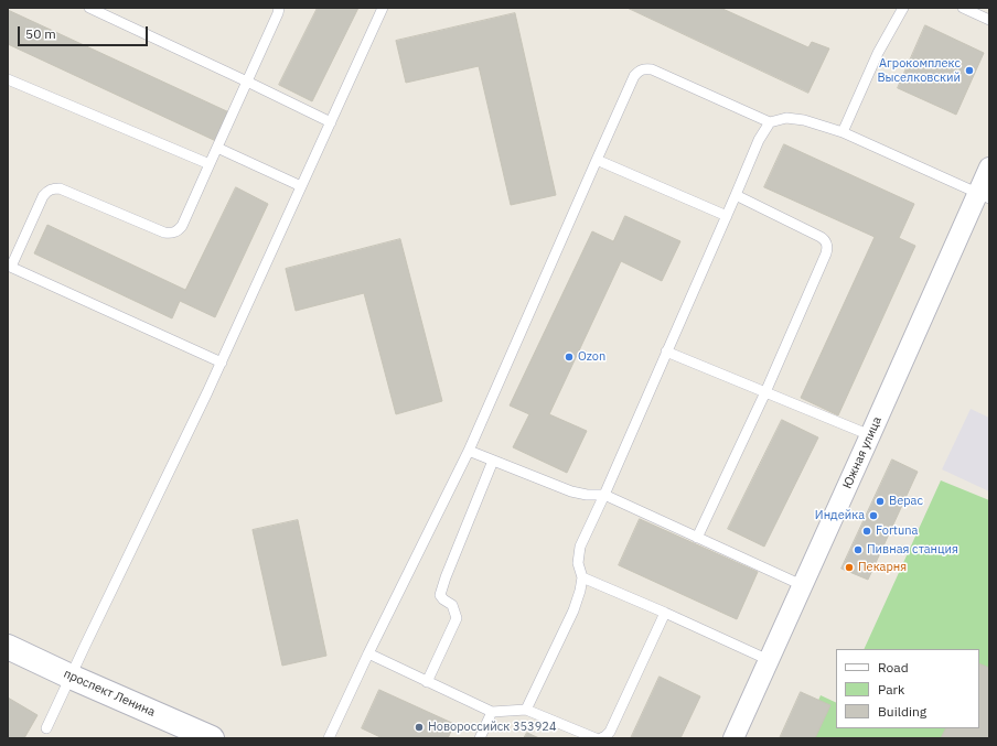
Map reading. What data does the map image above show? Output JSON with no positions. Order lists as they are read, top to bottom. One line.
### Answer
{"streets":{"street":["Южная улица","проспект Ленина"]},"places":["Агрокомплекс Выселковский","Ozon","Верас","Индейка","Fortuna","Пивная станция","Пекарня","Новороссийск 353924"],"legend":["Road","Park","Building"],"scale_bar":"50 m"}
